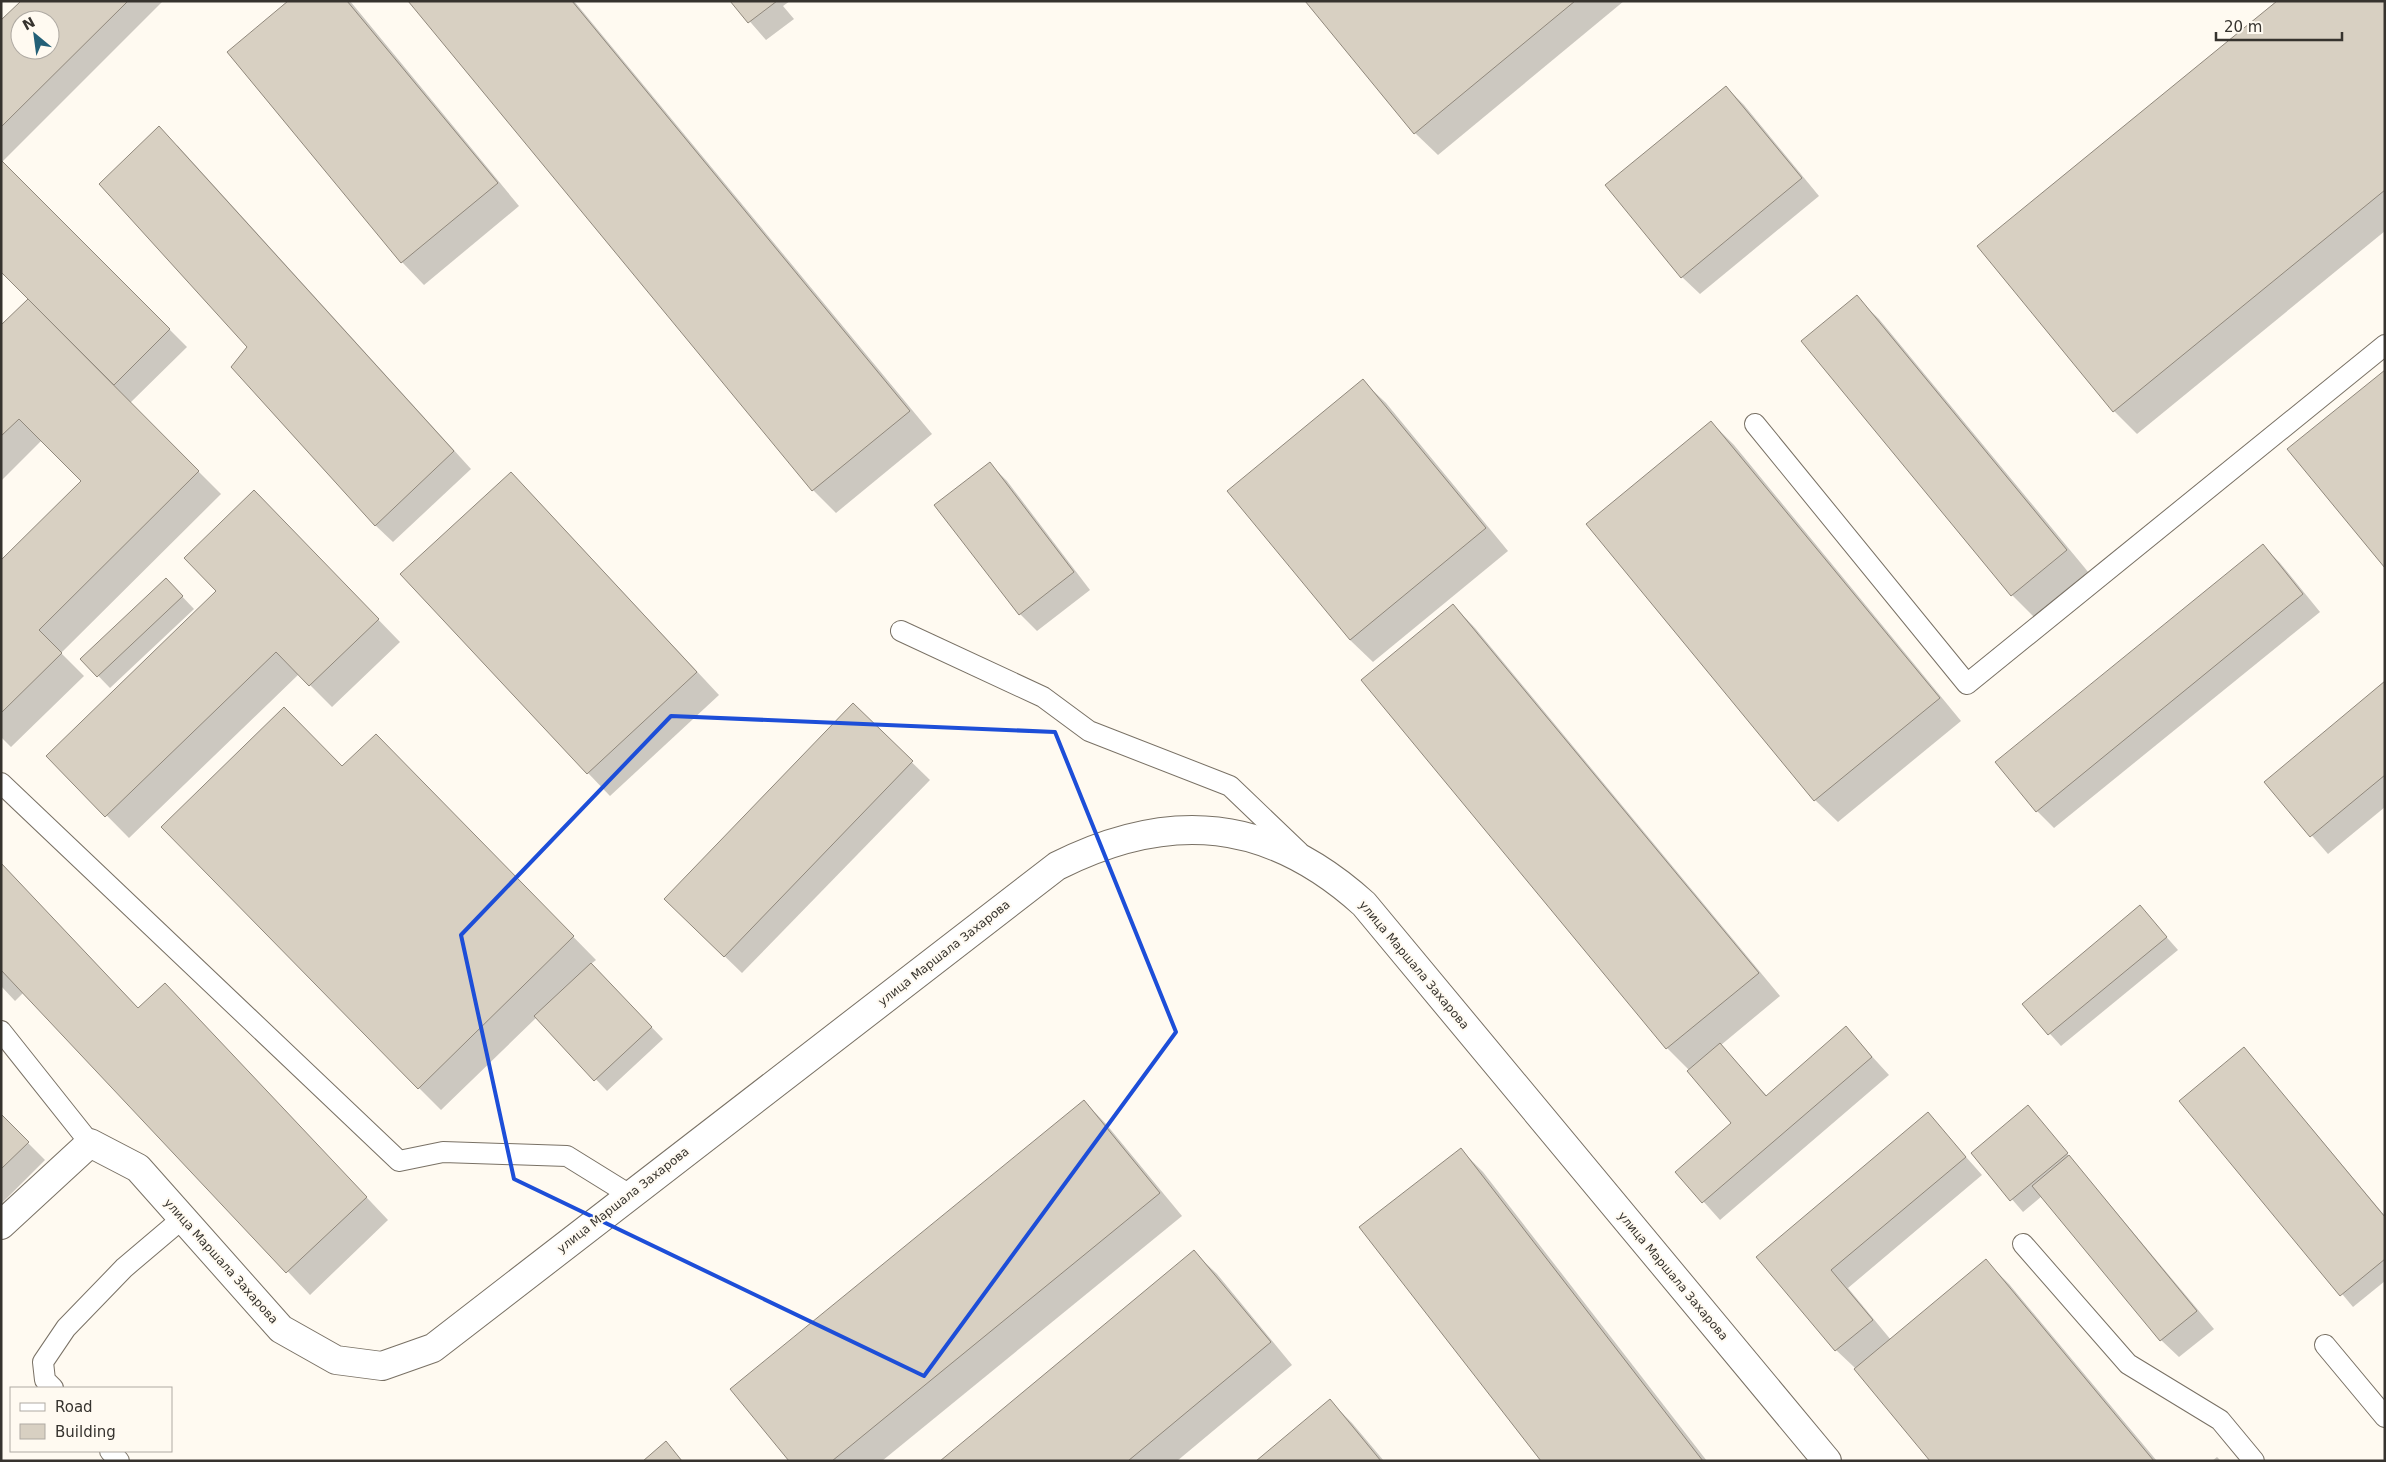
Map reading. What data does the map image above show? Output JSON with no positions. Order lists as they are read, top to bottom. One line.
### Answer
{"streets":{"street":["улица Маршала Захарова"]},"legend":["Road","Building"],"scale_bar":"20 m","north":"top left"}
